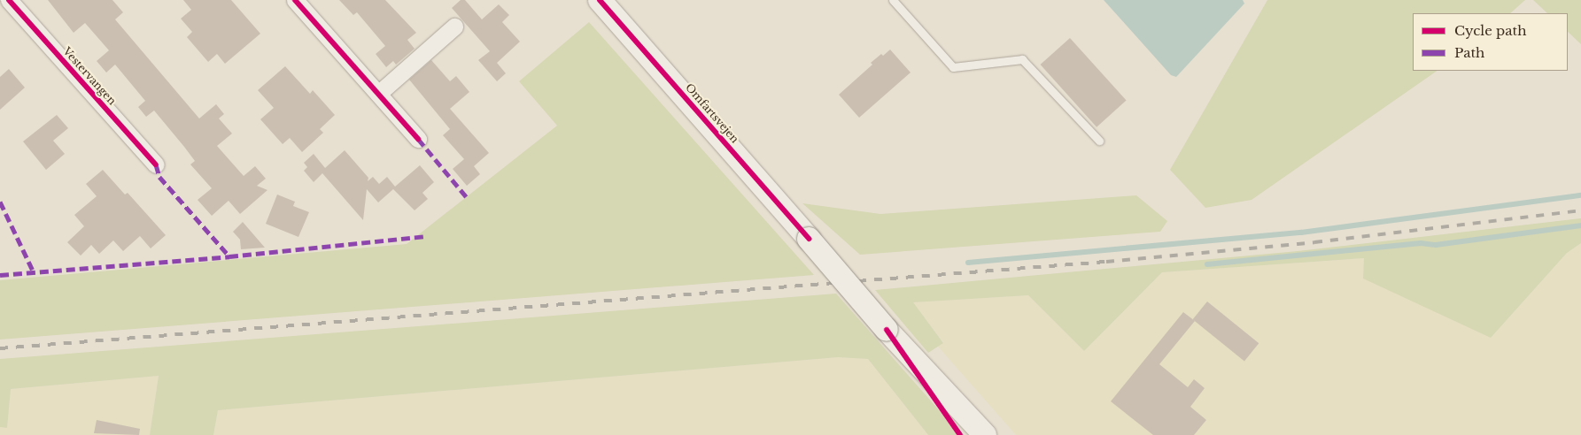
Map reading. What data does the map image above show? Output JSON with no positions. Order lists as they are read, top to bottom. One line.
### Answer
{"streets":{"main road":["Omfartsvejen"],"street":["Vestervangen"]},"legend":["Cycle path","Path"]}
